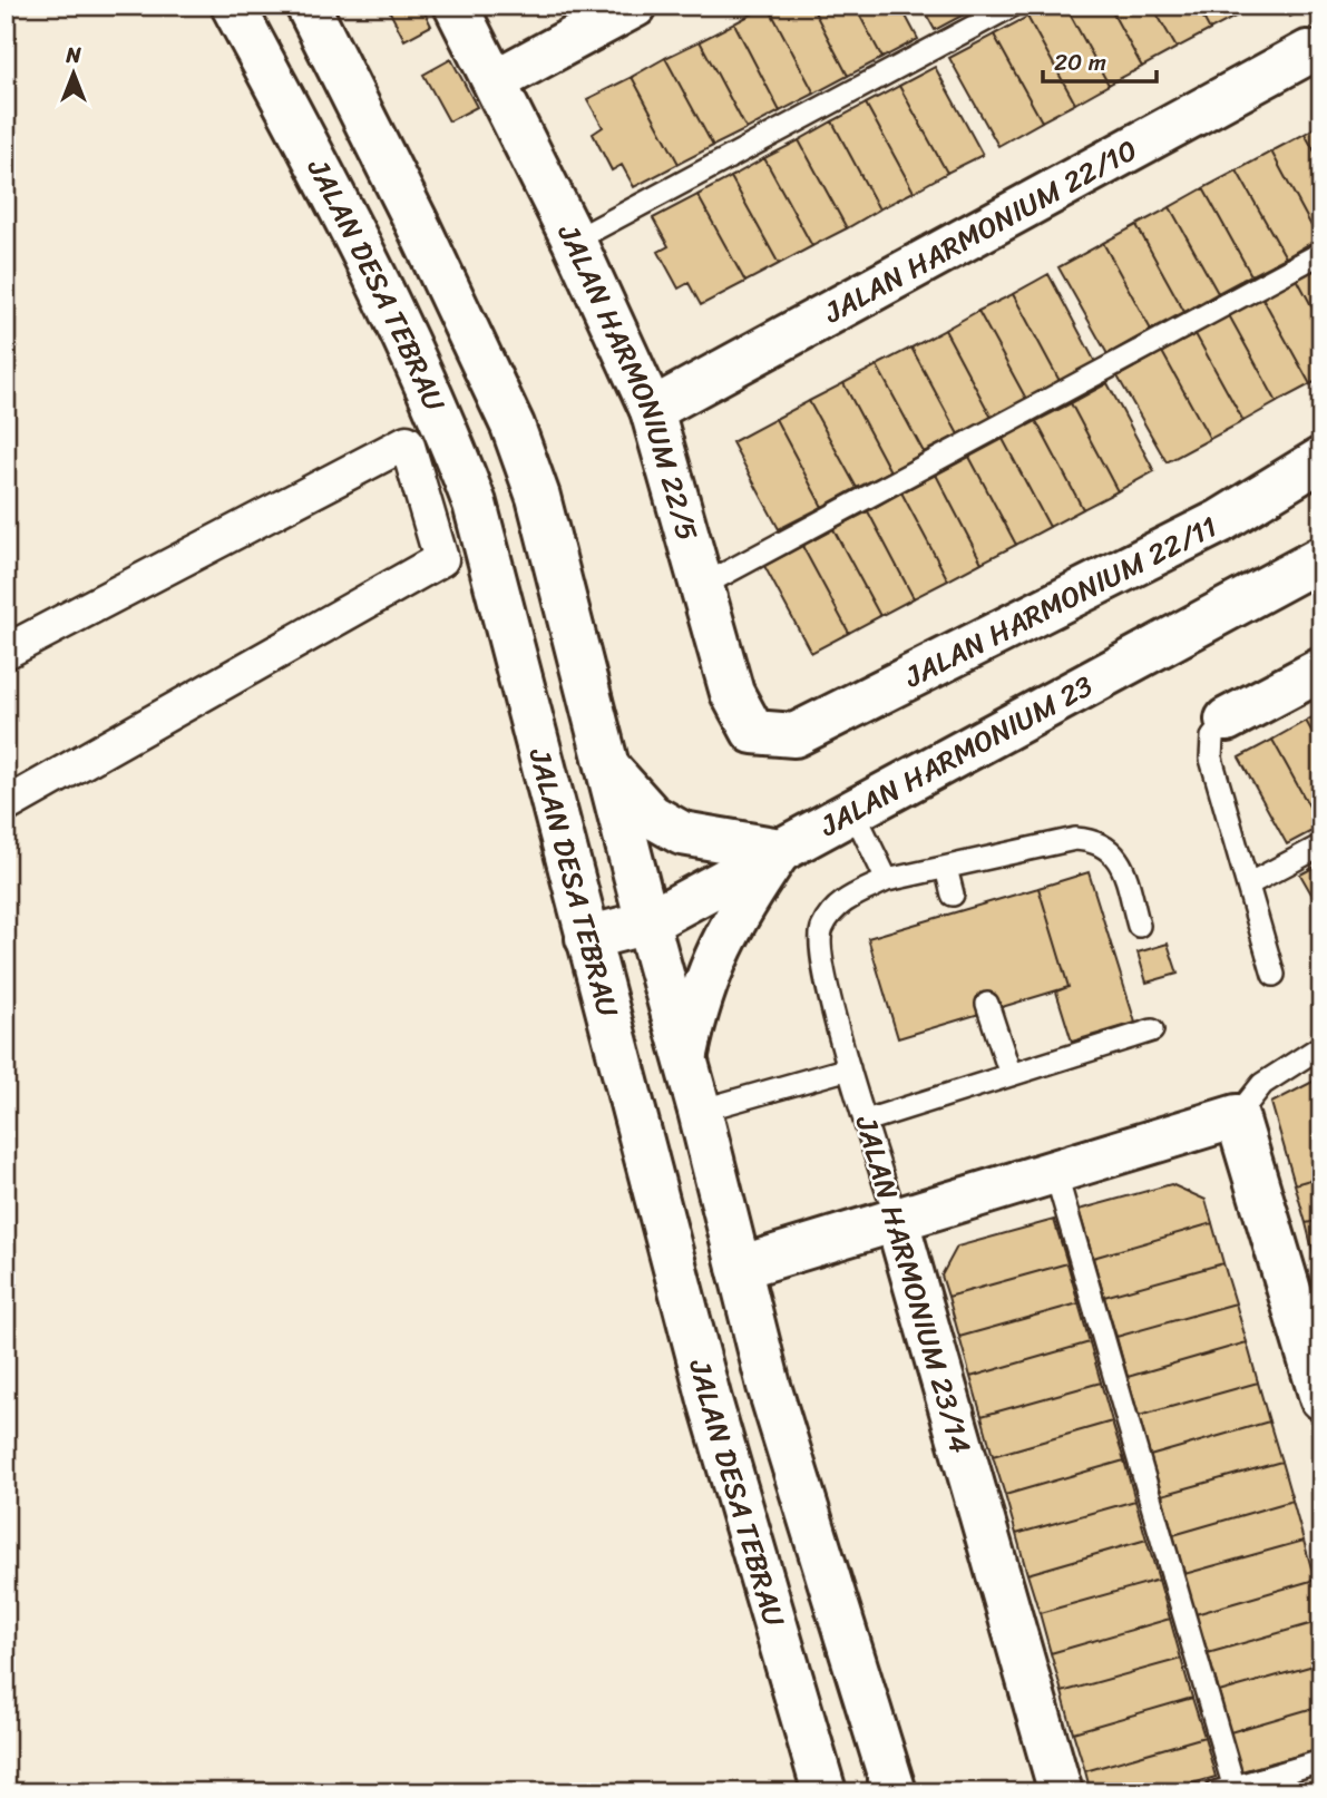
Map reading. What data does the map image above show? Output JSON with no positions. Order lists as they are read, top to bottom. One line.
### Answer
{"streets":{"street":["JALAN HARMONIUM 22/10","JALAN DESA TEBRAU","JALAN HARMONIUM 22/5","JALAN HARMONIUM 22/11","JALAN HARMONIUM 23","JALAN HARMONIUM 23/14"]},"crossings":[["JALAN HARMONIUM 22/10","JALAN HARMONIUM 22/5"],["JALAN DESA TEBRAU","JALAN HARMONIUM 23"],["JALAN HARMONIUM 22/5","JALAN HARMONIUM 22/11"]],"scale_bar":"20 m","north":"top"}
